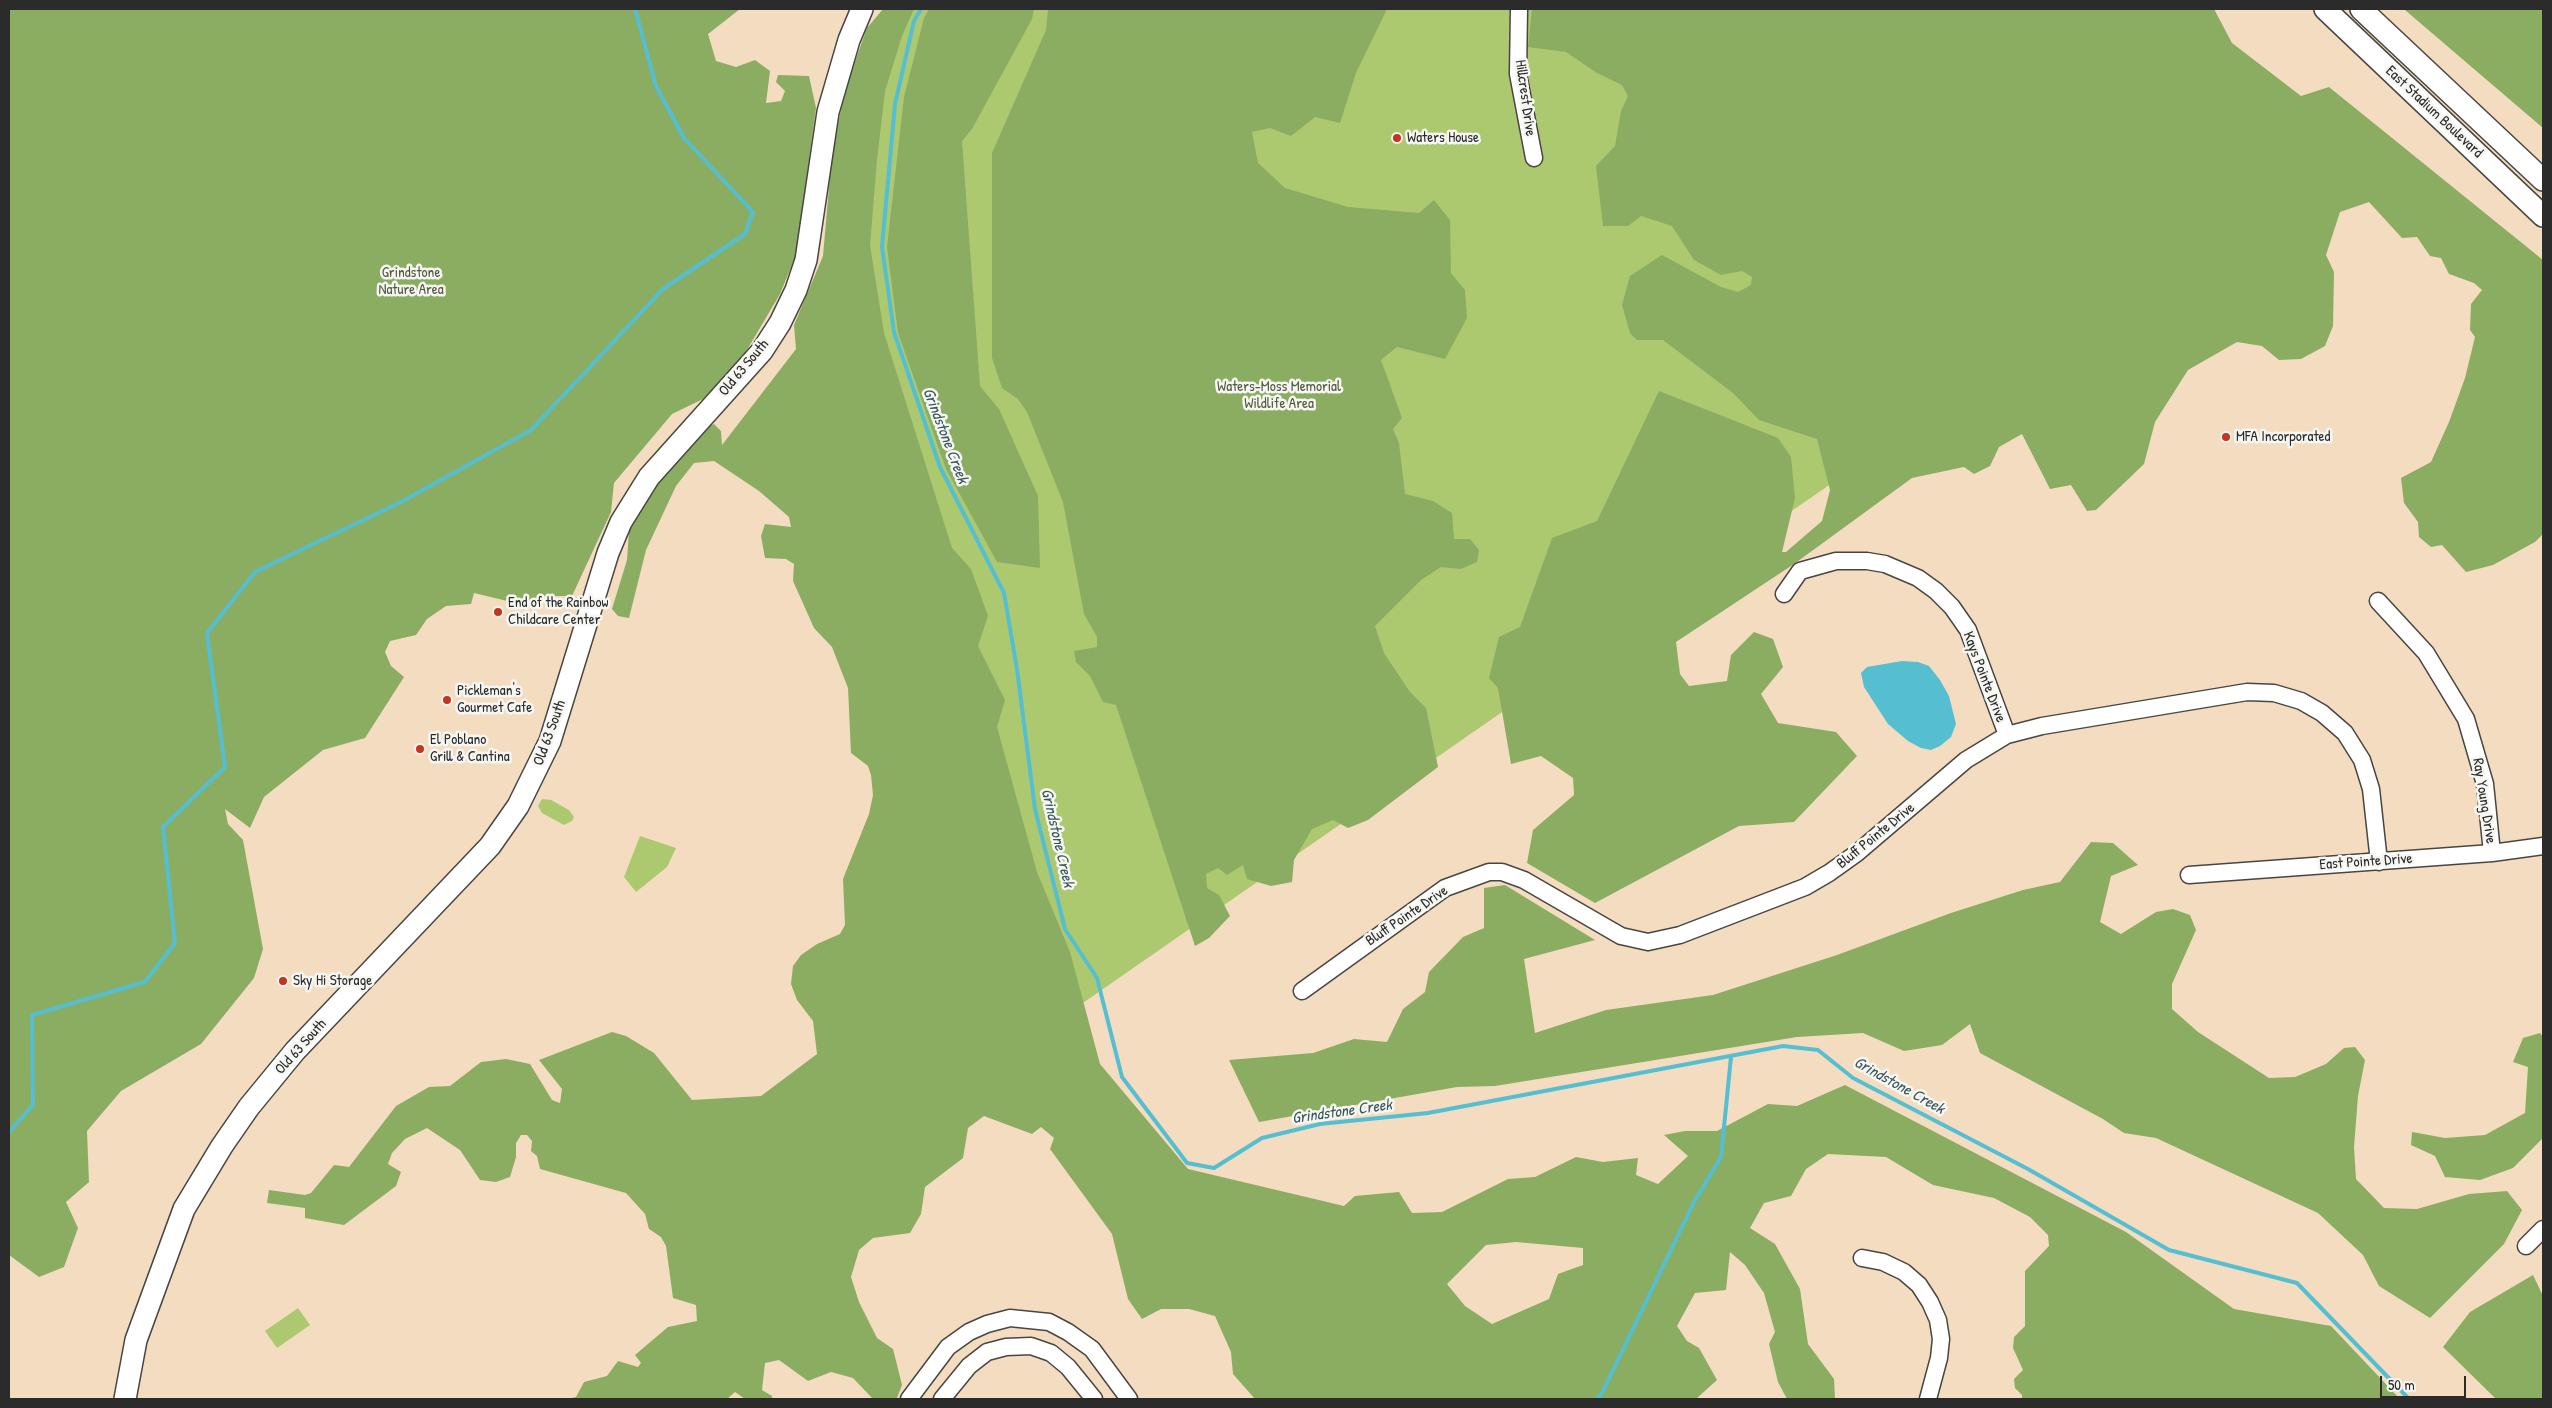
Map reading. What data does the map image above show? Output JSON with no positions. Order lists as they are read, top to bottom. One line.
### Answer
{"streets":{"main road":["East Stadium Boulevard","Old 63 South"],"street":["Hillcrest Drive","Kays Pointe Drive","Ray Young Drive","Bluff Pointe Drive","East Pointe Drive"]},"crossings":[["Kays Pointe Drive","Bluff Pointe Drive"],["Ray Young Drive","East Pointe Drive"],["Bluff Pointe Drive","East Pointe Drive"]],"water":["Grindstone Creek"],"parks":["Grindstone Nature Area","Waters-Moss Memorial Wildlife Area"],"places":["Waters House","MFA Incorporated","End of the Rainbow Childcare Center","Pickleman's Gourmet Cafe","El Poblano Grill & Cantina","Sky Hi Storage"],"scale_bar":"50 m"}
